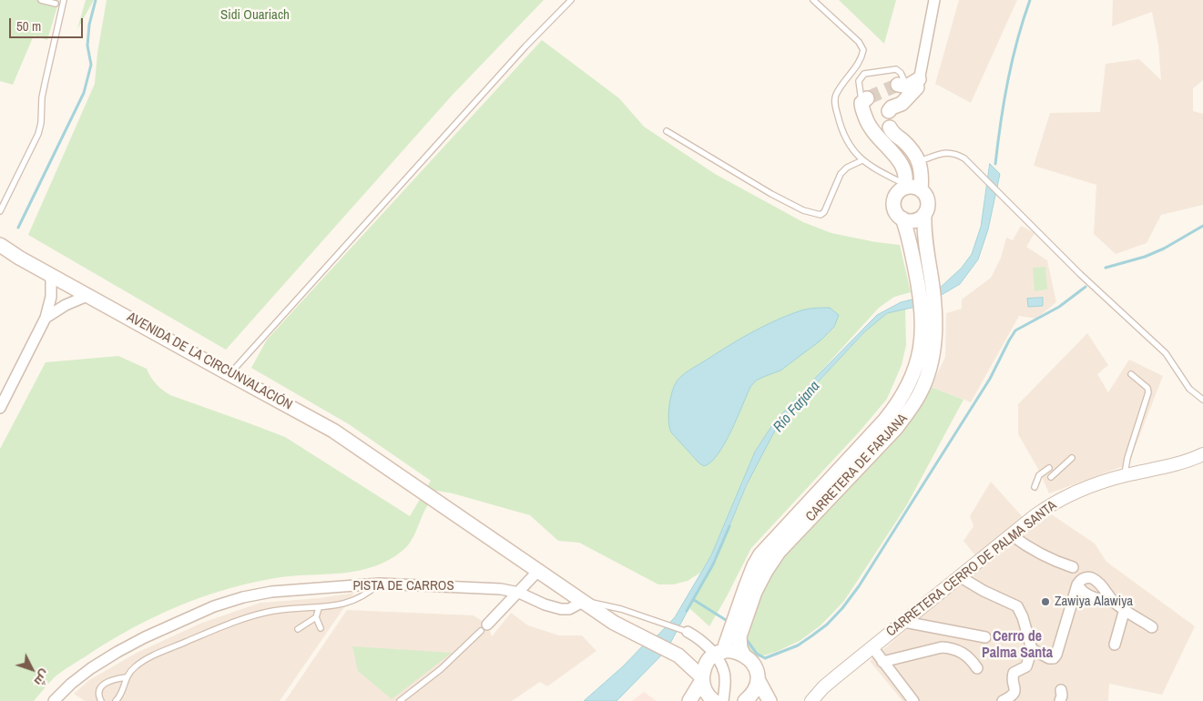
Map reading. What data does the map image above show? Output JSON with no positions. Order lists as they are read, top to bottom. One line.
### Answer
{"streets":{"main road":["AVENIDA DE LA CIRCUNVALACIÓN","CARRETERA DE FARJANA"],"street":["CARRETERA CERRO DE PALMA SANTA","PISTA DE CARROS"]},"crossings":[["AVENIDA DE LA CIRCUNVALACIÓN","PISTA DE CARROS"],["CARRETERA DE FARJANA","PISTA DE CARROS"]],"districts":["Cerro de Palma Santa"],"water":["Río Farjana"],"parks":["Sidi Ouariach"],"places":["Zawiya Alawiya"],"scale_bar":"50 m","north":"bottom right"}
